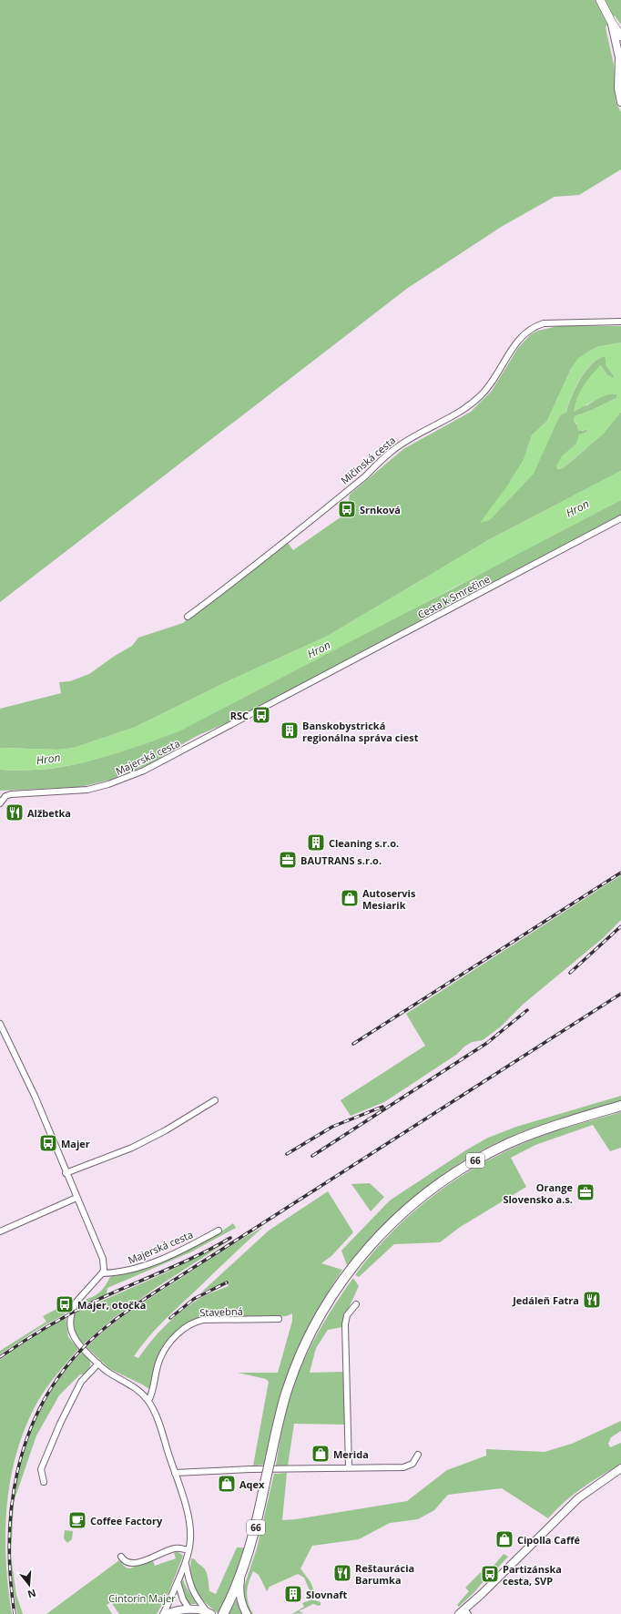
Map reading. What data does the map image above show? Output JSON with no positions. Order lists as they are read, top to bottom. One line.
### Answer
{"streets":{"main road":["66"],"street":["Mičinská cesta","Cesta k Smrečine","Majerská cesta","Stavebná"]},"crossings":[["Cesta k Smrečine","Majerská cesta"]],"water":["Hron"],"parks":["Cintorín Majer"],"places":{"bus stop":["Srnková","RSC","Majer","Majer, otočka","Partizánska cesta, SVP"],"building":["Banskobystrická regionálna správa ciest","Cleaning s.r.o.","Slovnaft"],"restaurant":["Alžbetka","Jedáleň Fatra","Reštaurácia Barumka"],"office":["BAUTRANS s.r.o.","Orange Slovensko a.s."],"shop":["Autoservis Mesiarik","Merida","Aqex","Cipolla Caffé"],"cafe":["Coffee Factory"]},"north":"bottom"}
